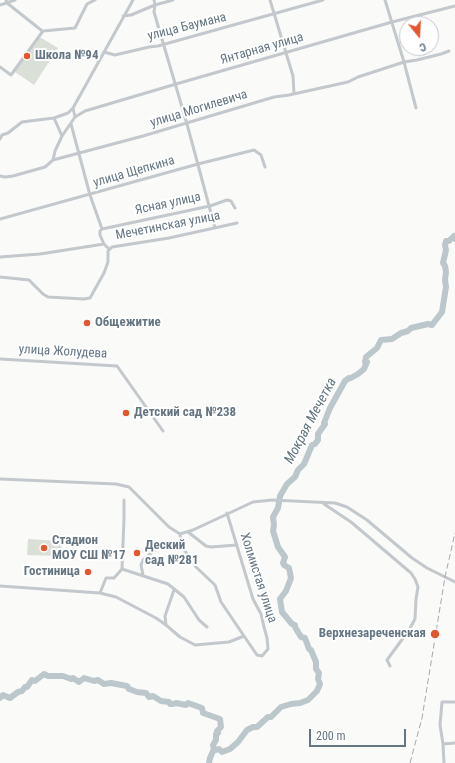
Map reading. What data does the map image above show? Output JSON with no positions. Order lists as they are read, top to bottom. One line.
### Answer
{"streets":{"street":["улица Баумана","Янтарная улица","улица Могилевича","улица Щепкина","Ясная улица","Мечетинская улица","улица Жолудева","Холмистая улица"]},"water":["Мокрая Мечетка"],"places":["Школа №94","Общежитие","Детский сад №238","Стадион МОУ СШ №17","Деский сад №281","Гостиница","Верхнезареченская"],"scale_bar":"200 m","north":"bottom"}
